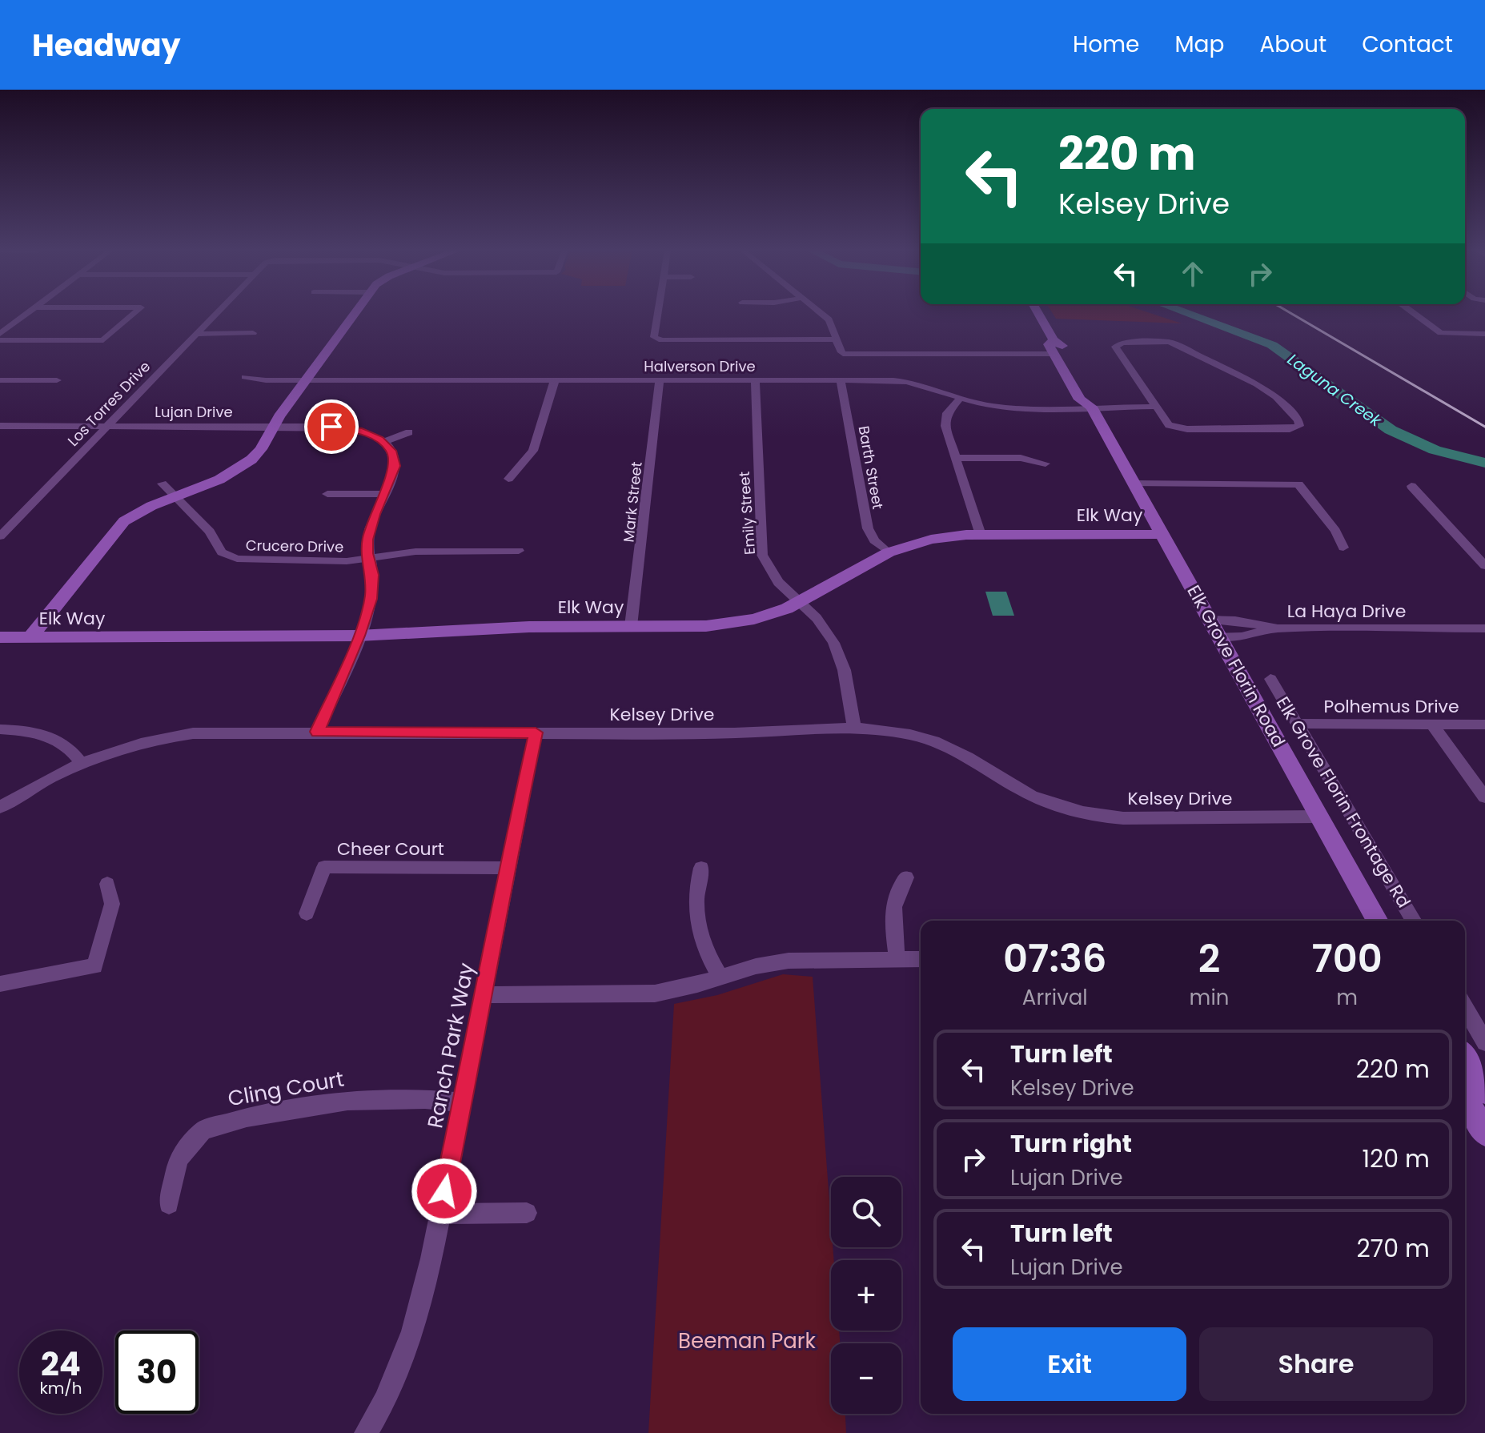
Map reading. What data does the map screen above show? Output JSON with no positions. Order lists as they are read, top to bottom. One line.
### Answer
{"streets":{"street":["Halverson Drive","Los Torres Drive","Lujan Drive","Barth Street","Mark Street","Emily Street","Elk Way","Crucero Drive","La Haya Drive","Elk Grove Florin Road","Polhemus Drive","Kelsey Drive","Elk Grove Florin Frontage Rd","Cheer Court","Ranch Park Way","Cling Court"]},"crossings":[["Halverson Drive","Barth Street"],["Halverson Drive","Mark Street"],["Halverson Drive","Emily Street"],["Halverson Drive","Elk Grove Florin Road"],["Los Torres Drive","Lujan Drive"],["Barth Street","Elk Way"],["Mark Street","Elk Way"],["Emily Street","Elk Way"],["Emily Street","Kelsey Drive"],["Elk Way","Elk Grove Florin Road"],["La Haya Drive","Elk Grove Florin Road"],["Elk Grove Florin Road","Kelsey Drive"],["Polhemus Drive","Elk Grove Florin Frontage Rd"],["Kelsey Drive","Ranch Park Way"],["Cheer Court","Ranch Park Way"],["Ranch Park Way","Cling Court"]],"water":["Laguna Creek"],"parks":["Beeman Park"],"page":{"header":"Headway","nav":["Home","Map","About","Contact"],"turn":["220 m","Kelsey Drive"],"eta":["07:36","Arrival","2","min","700","m"],"list":[{"name":"Turn left","note":"Kelsey Drive","value":"220 m"},{"name":"Turn right","note":"Lujan Drive","value":"120 m"},{"name":"Turn left","note":"Lujan Drive","value":"270 m"}],"map_buttons":["+","−"],"buttons":["Exit","Share"],"speed":"24 km/h","limit":"30"}}
